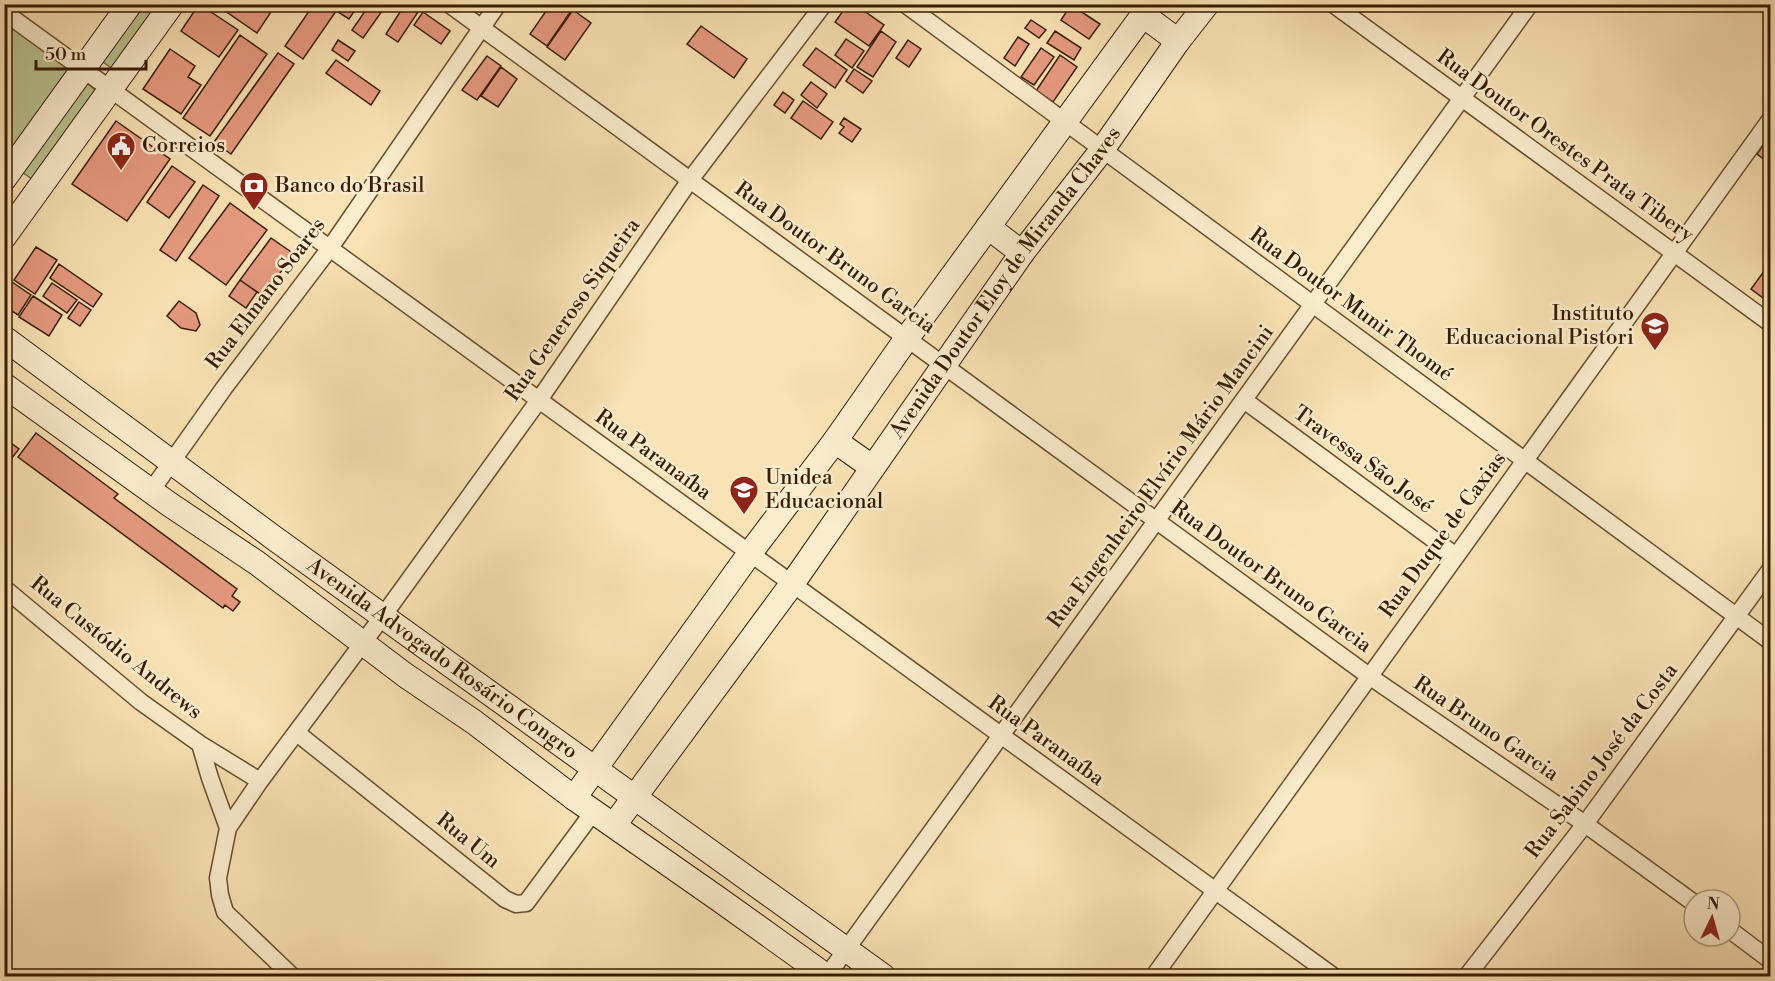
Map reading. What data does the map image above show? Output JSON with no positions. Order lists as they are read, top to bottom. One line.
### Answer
{"streets":{"main road":["Avenida Doutor Eloy de Miranda Chaves","Avenida Advogado Rosário Congro"],"street":["Rua Doutor Orestes Prata Tibery","Rua Doutor Bruno Garcia","Rua Elmano Soares","Rua Doutor Munir Thomé","Rua Generoso Siqueira","Rua Paranaíba","Travessa São José","Rua Engenheiro Elvírio Mário Mancini","Rua Duque de Caxias","Rua Custódio Andrews","Rua Bruno Garcia","Rua Sabino José da Costa","Rua Um"]},"crossings":[["Rua Doutor Orestes Prata Tibery","Rua Engenheiro Elvírio Mário Mancini"],["Rua Doutor Orestes Prata Tibery","Rua Duque de Caxias"],["Rua Doutor Bruno Garcia","Avenida Doutor Eloy de Miranda Chaves"],["Rua Doutor Bruno Garcia","Rua Elmano Soares"],["Rua Doutor Bruno Garcia","Rua Generoso Siqueira"],["Rua Doutor Bruno Garcia","Rua Engenheiro Elvírio Mário Mancini"],["Rua Doutor Bruno Garcia","Rua Duque de Caxias"],["Rua Doutor Bruno Garcia","Rua Bruno Garcia"],["Avenida Doutor Eloy de Miranda Chaves","Rua Doutor Munir Thomé"],["Avenida Doutor Eloy de Miranda Chaves","Rua Paranaíba"],["Avenida Doutor Eloy de Miranda Chaves","Avenida Advogado Rosário Congro"],["Rua Elmano Soares","Rua Paranaíba"],["Rua Elmano Soares","Avenida Advogado Rosário Congro"],["Rua Doutor Munir Thomé","Rua Engenheiro Elvírio Mário Mancini"],["Rua Doutor Munir Thomé","Rua Duque de Caxias"],["Rua Doutor Munir Thomé","Rua Sabino José da Costa"],["Rua Generoso Siqueira","Rua Paranaíba"],["Rua Generoso Siqueira","Rua Custódio Andrews"],["Rua Generoso Siqueira","Avenida Advogado Rosário Congro"],["Rua Generoso Siqueira","Rua Um"],["Rua Paranaíba","Rua Engenheiro Elvírio Mário Mancini"],["Rua Paranaíba","Rua Duque de Caxias"],["Travessa São José","Rua Engenheiro Elvírio Mário Mancini"],["Travessa São José","Rua Duque de Caxias"],["Rua Engenheiro Elvírio Mário Mancini","Avenida Advogado Rosário Congro"],["Rua Duque de Caxias","Rua Bruno Garcia"],["Avenida Advogado Rosário Congro","Rua Um"],["Rua Bruno Garcia","Rua Sabino José da Costa"]],"places":{"public building":["Correios"],"bank":["Banco do Brasil"],"school or university":["Instituto Educacional Pistori","Unidea Educacional"]},"scale_bar":"50 m","north":"top"}
